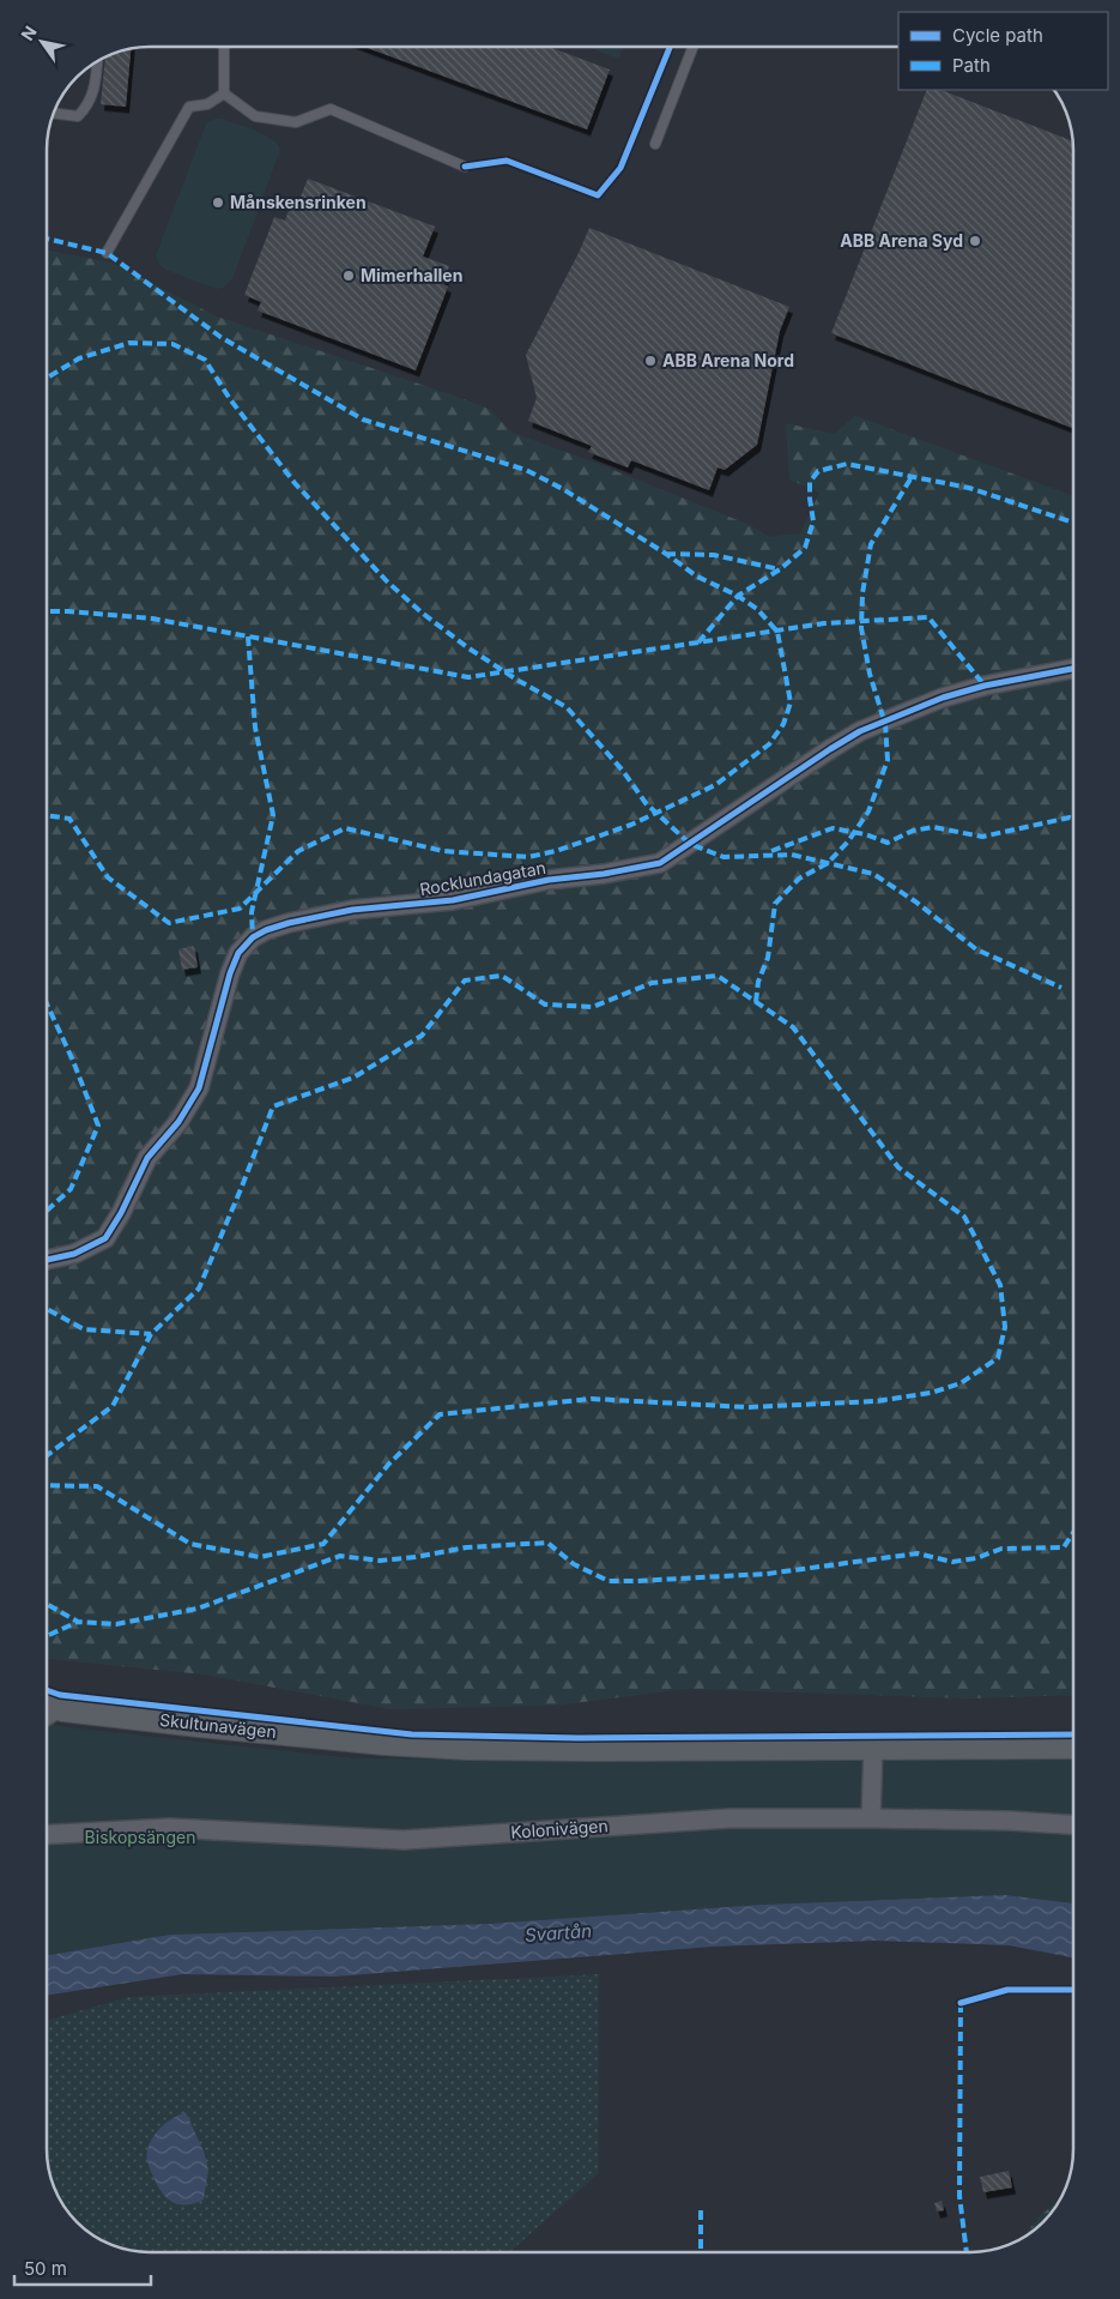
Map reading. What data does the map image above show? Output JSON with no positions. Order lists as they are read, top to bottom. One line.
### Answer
{"streets":{"street":["Rocklundagatan","Skultunavägen","Kolonivägen"]},"water":["Svartån"],"parks":["Biskopsängen"],"places":["Månskensrinken","ABB Arena Syd","Mimerhallen","ABB Arena Nord"],"legend":["Cycle path","Path"],"scale_bar":"50 m","north":"top left"}
